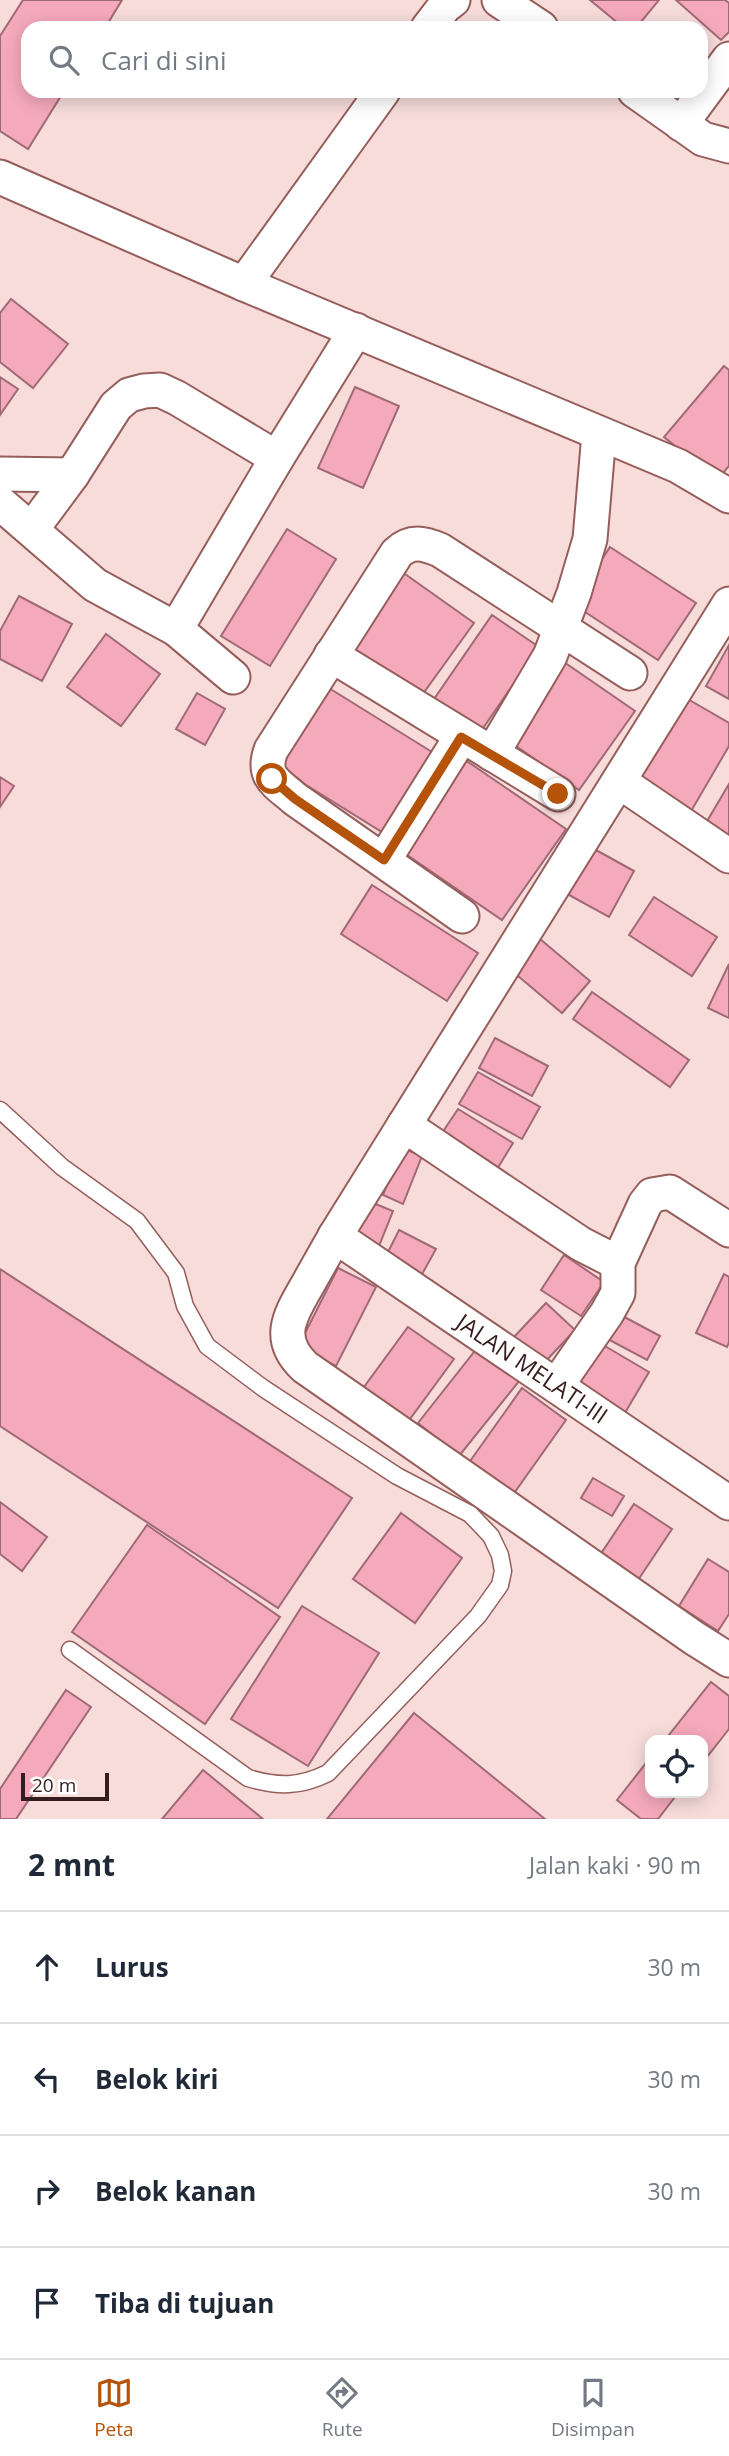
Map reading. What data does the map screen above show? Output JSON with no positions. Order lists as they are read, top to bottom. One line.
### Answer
{"streets":{"street":["JALAN MELATI-III"]},"scale_bar":"20 m","page":{"search":"Cari di sini","scale":"20 m","heading":["2 mnt","Jalan kaki · 90 m"],"list":[["Lurus","30 m"],["Belok kiri","30 m"],["Belok kanan","30 m"],"Tiba di tujuan"],"nav":["Peta","Rute","Disimpan"]}}
